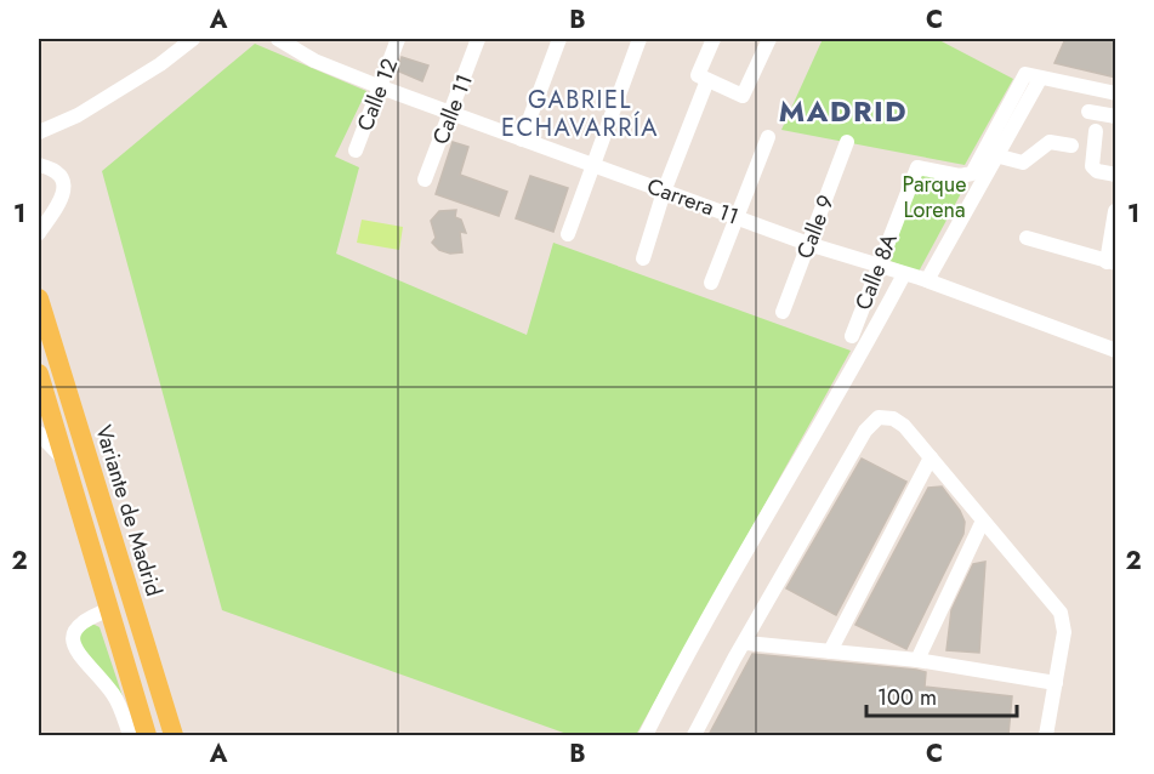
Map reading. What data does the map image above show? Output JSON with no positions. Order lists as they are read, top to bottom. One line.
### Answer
{"streets":{"main road":["Variante de Madrid"],"street":["Calle 12","Calle 11","Carrera 11","Calle 9","Calle 8A"]},"crossings":[["Calle 12","Carrera 11"],["Calle 11","Carrera 11"],["Carrera 11","Calle 9"],["Carrera 11","Calle 8A"]],"districts":["GABRIEL ECHAVARRÍA","MADRID"],"parks":["Parque Lorena"],"scale_bar":"100 m","grid":{"columns":["A","B","C"],"rows":["1","2"]}}
